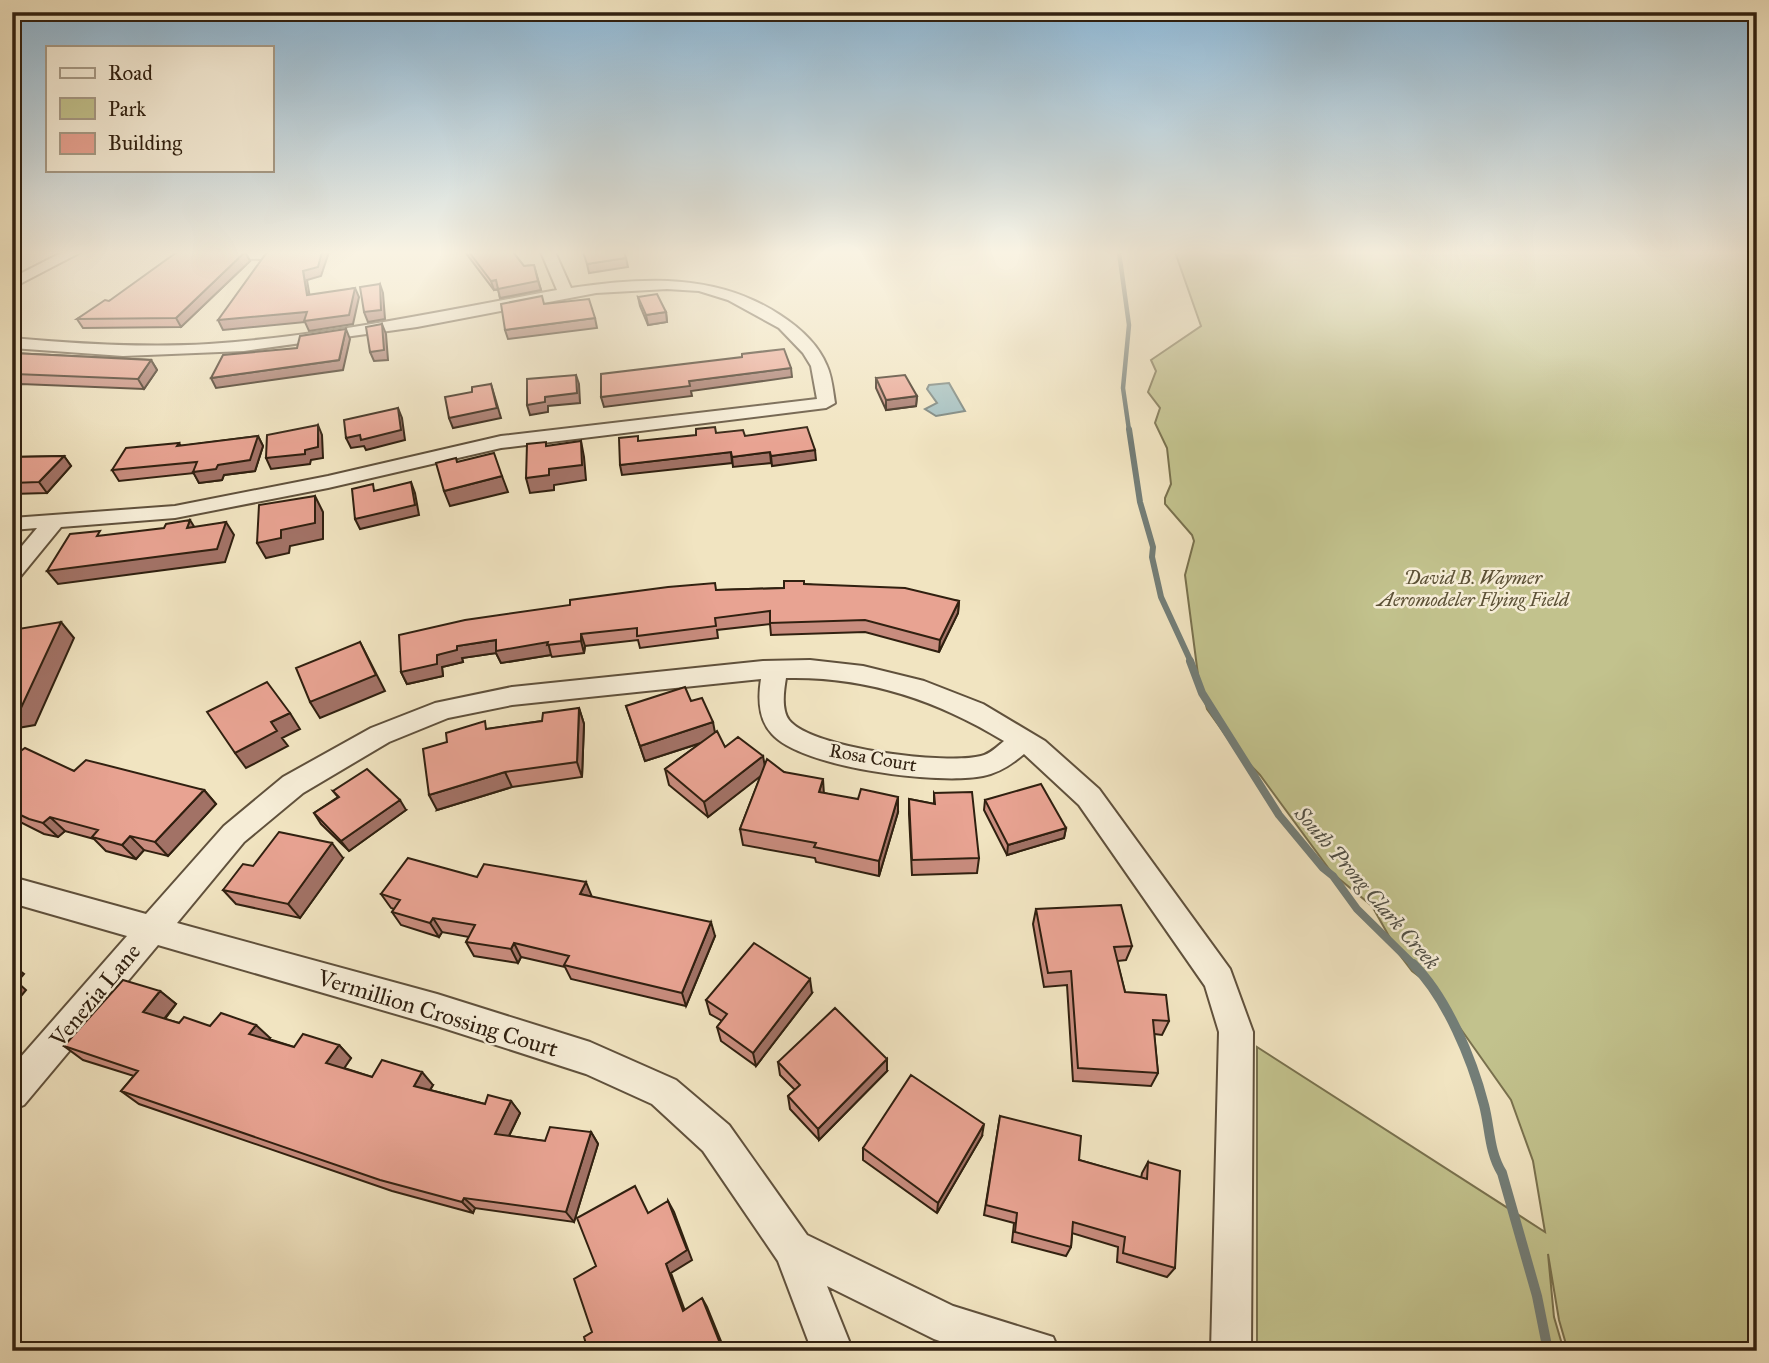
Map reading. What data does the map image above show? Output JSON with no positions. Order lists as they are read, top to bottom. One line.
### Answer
{"streets":{"street":["Rosa Court","Venezia Lane","Vermillion Crossing Court"]},"crossings":[["Rosa Court","Venezia Lane"],["Venezia Lane","Vermillion Crossing Court"]],"water":["South Prong Clark Creek"],"parks":["David B. Waymer Aeromodeler Flying Field"],"legend":["Road","Park","Building"]}
